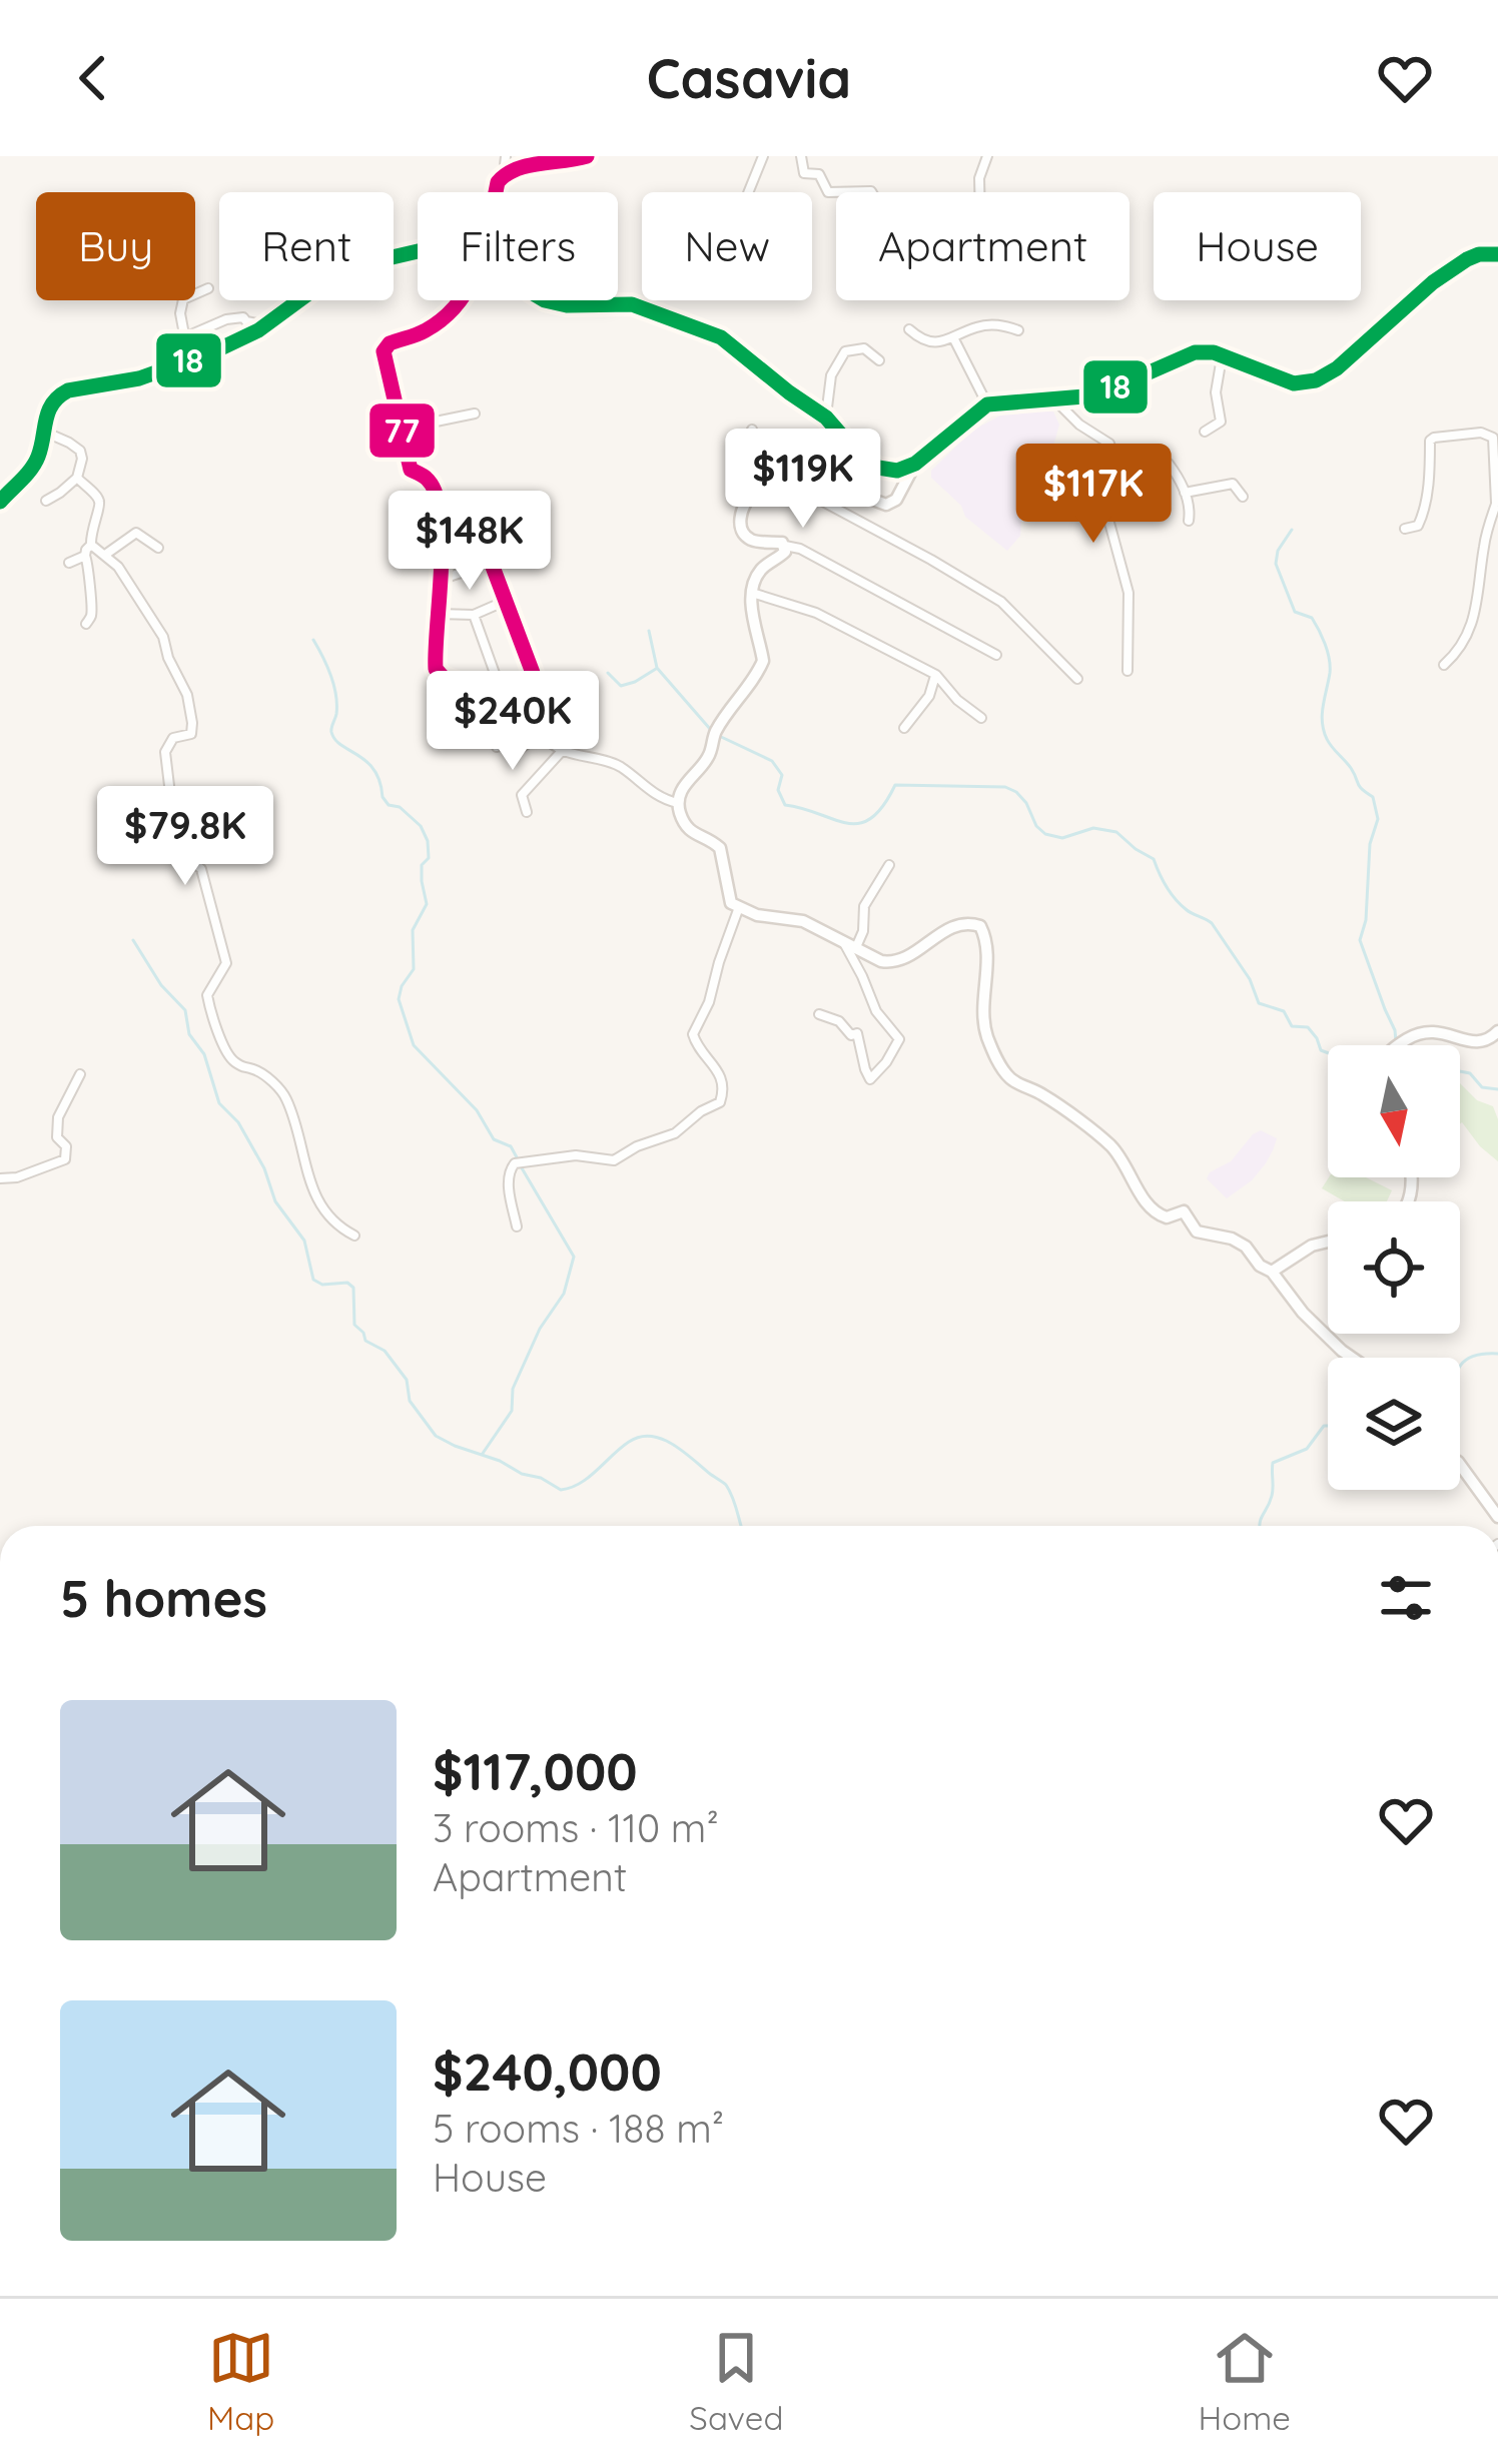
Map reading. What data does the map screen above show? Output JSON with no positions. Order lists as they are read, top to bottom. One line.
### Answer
{"lines":["transit line 77","transit line 18"],"north":"bottom","page":{"header":"Casavia","chip":["Buy","Rent","Filters","New","Apartment","House"],"price":["$119K","$117K","$148K","$240K","$79.8K"],"heading":"5 homes","list":[{"name":"$117,000","note":"3 rooms · 110 m² · Apartment"},{"name":"$240,000","note":"5 rooms · 188 m² · House"}],"tabs":["Map","Saved","Home"]}}
